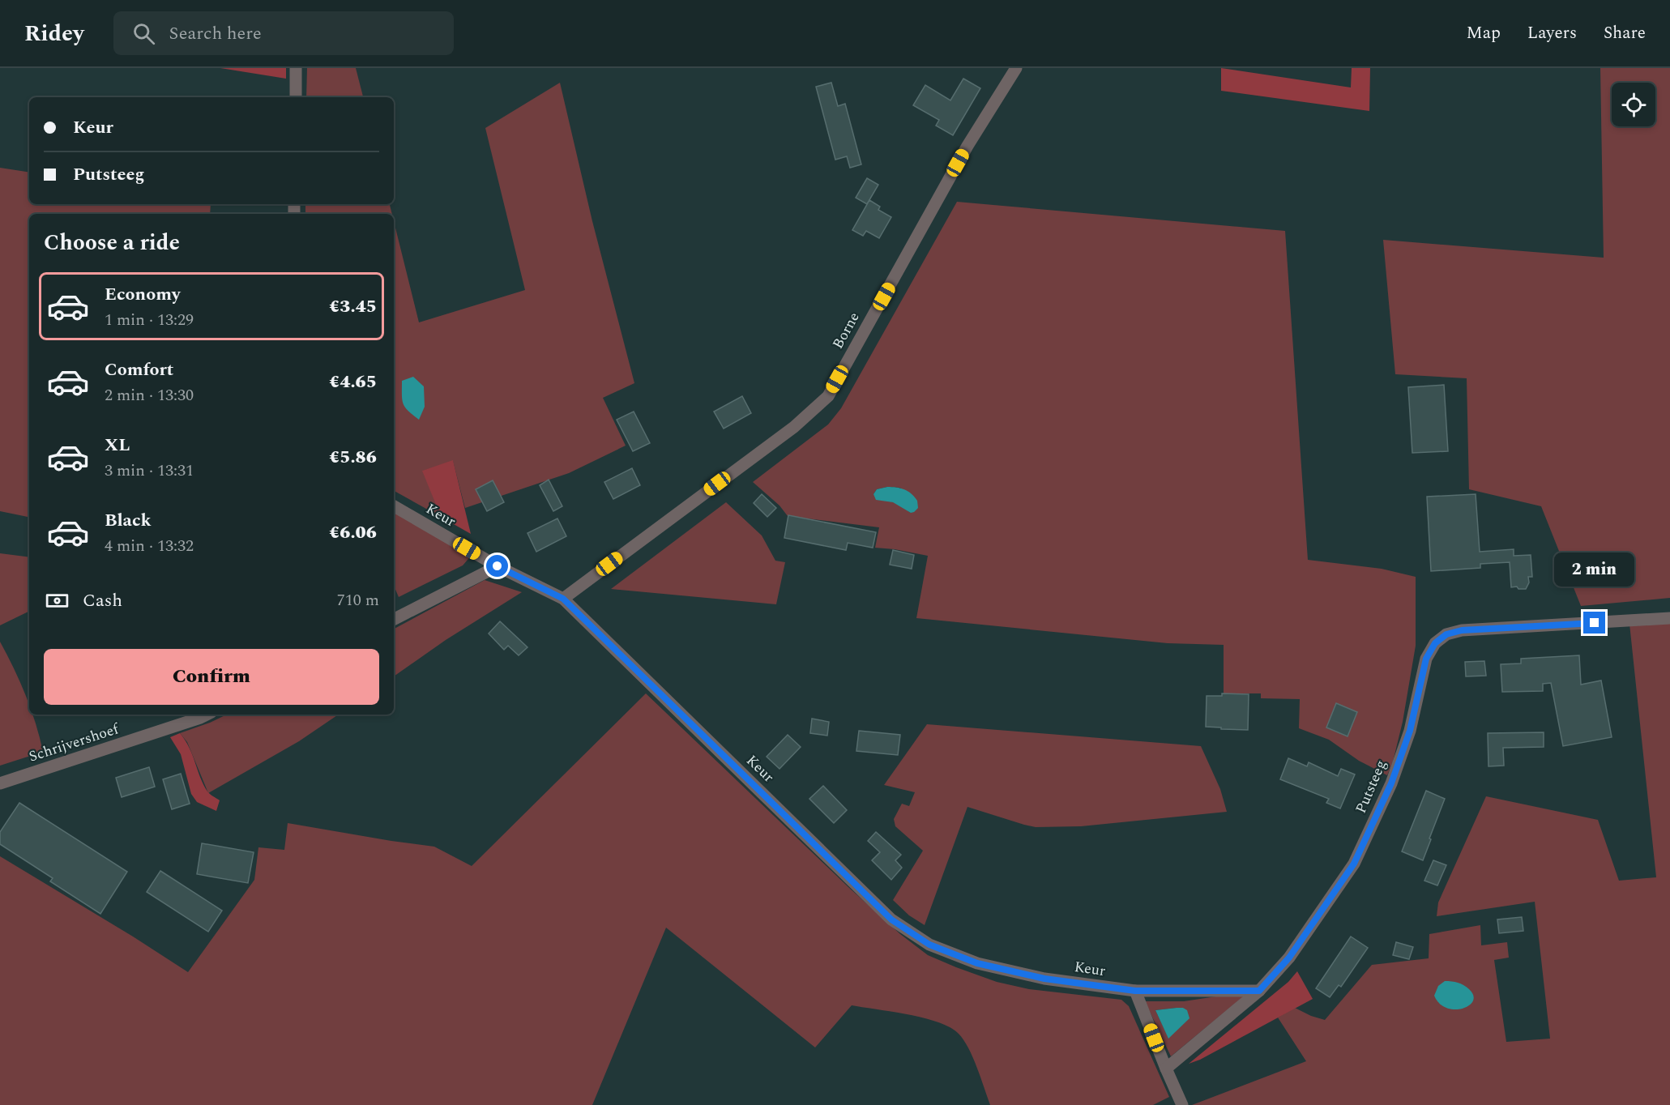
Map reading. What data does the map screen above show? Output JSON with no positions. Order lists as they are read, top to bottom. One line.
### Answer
{"streets":{"street":["Borne","Keur","Schrijvershoef","Putsteeg"]},"crossings":[["Borne","Keur"],["Keur","Putsteeg"]],"page":{"header":"Ridey","search":"Search here","nav":["Map","Layers","Share"],"banner":["Keur","Putsteeg"],"heading":"Choose a ride","list":[{"name":"Economy","note":"1 min · 13:29","value":"€3.45"},{"name":"Comfort","note":"2 min · 13:30","value":"€4.65"},{"name":"XL","note":"3 min · 13:31","value":"€5.86"},{"name":"Black","note":"4 min · 13:32","value":"€6.06"}],"bubble":"2 min","pay":["Cash","710 m"],"buttons":"Confirm"}}
